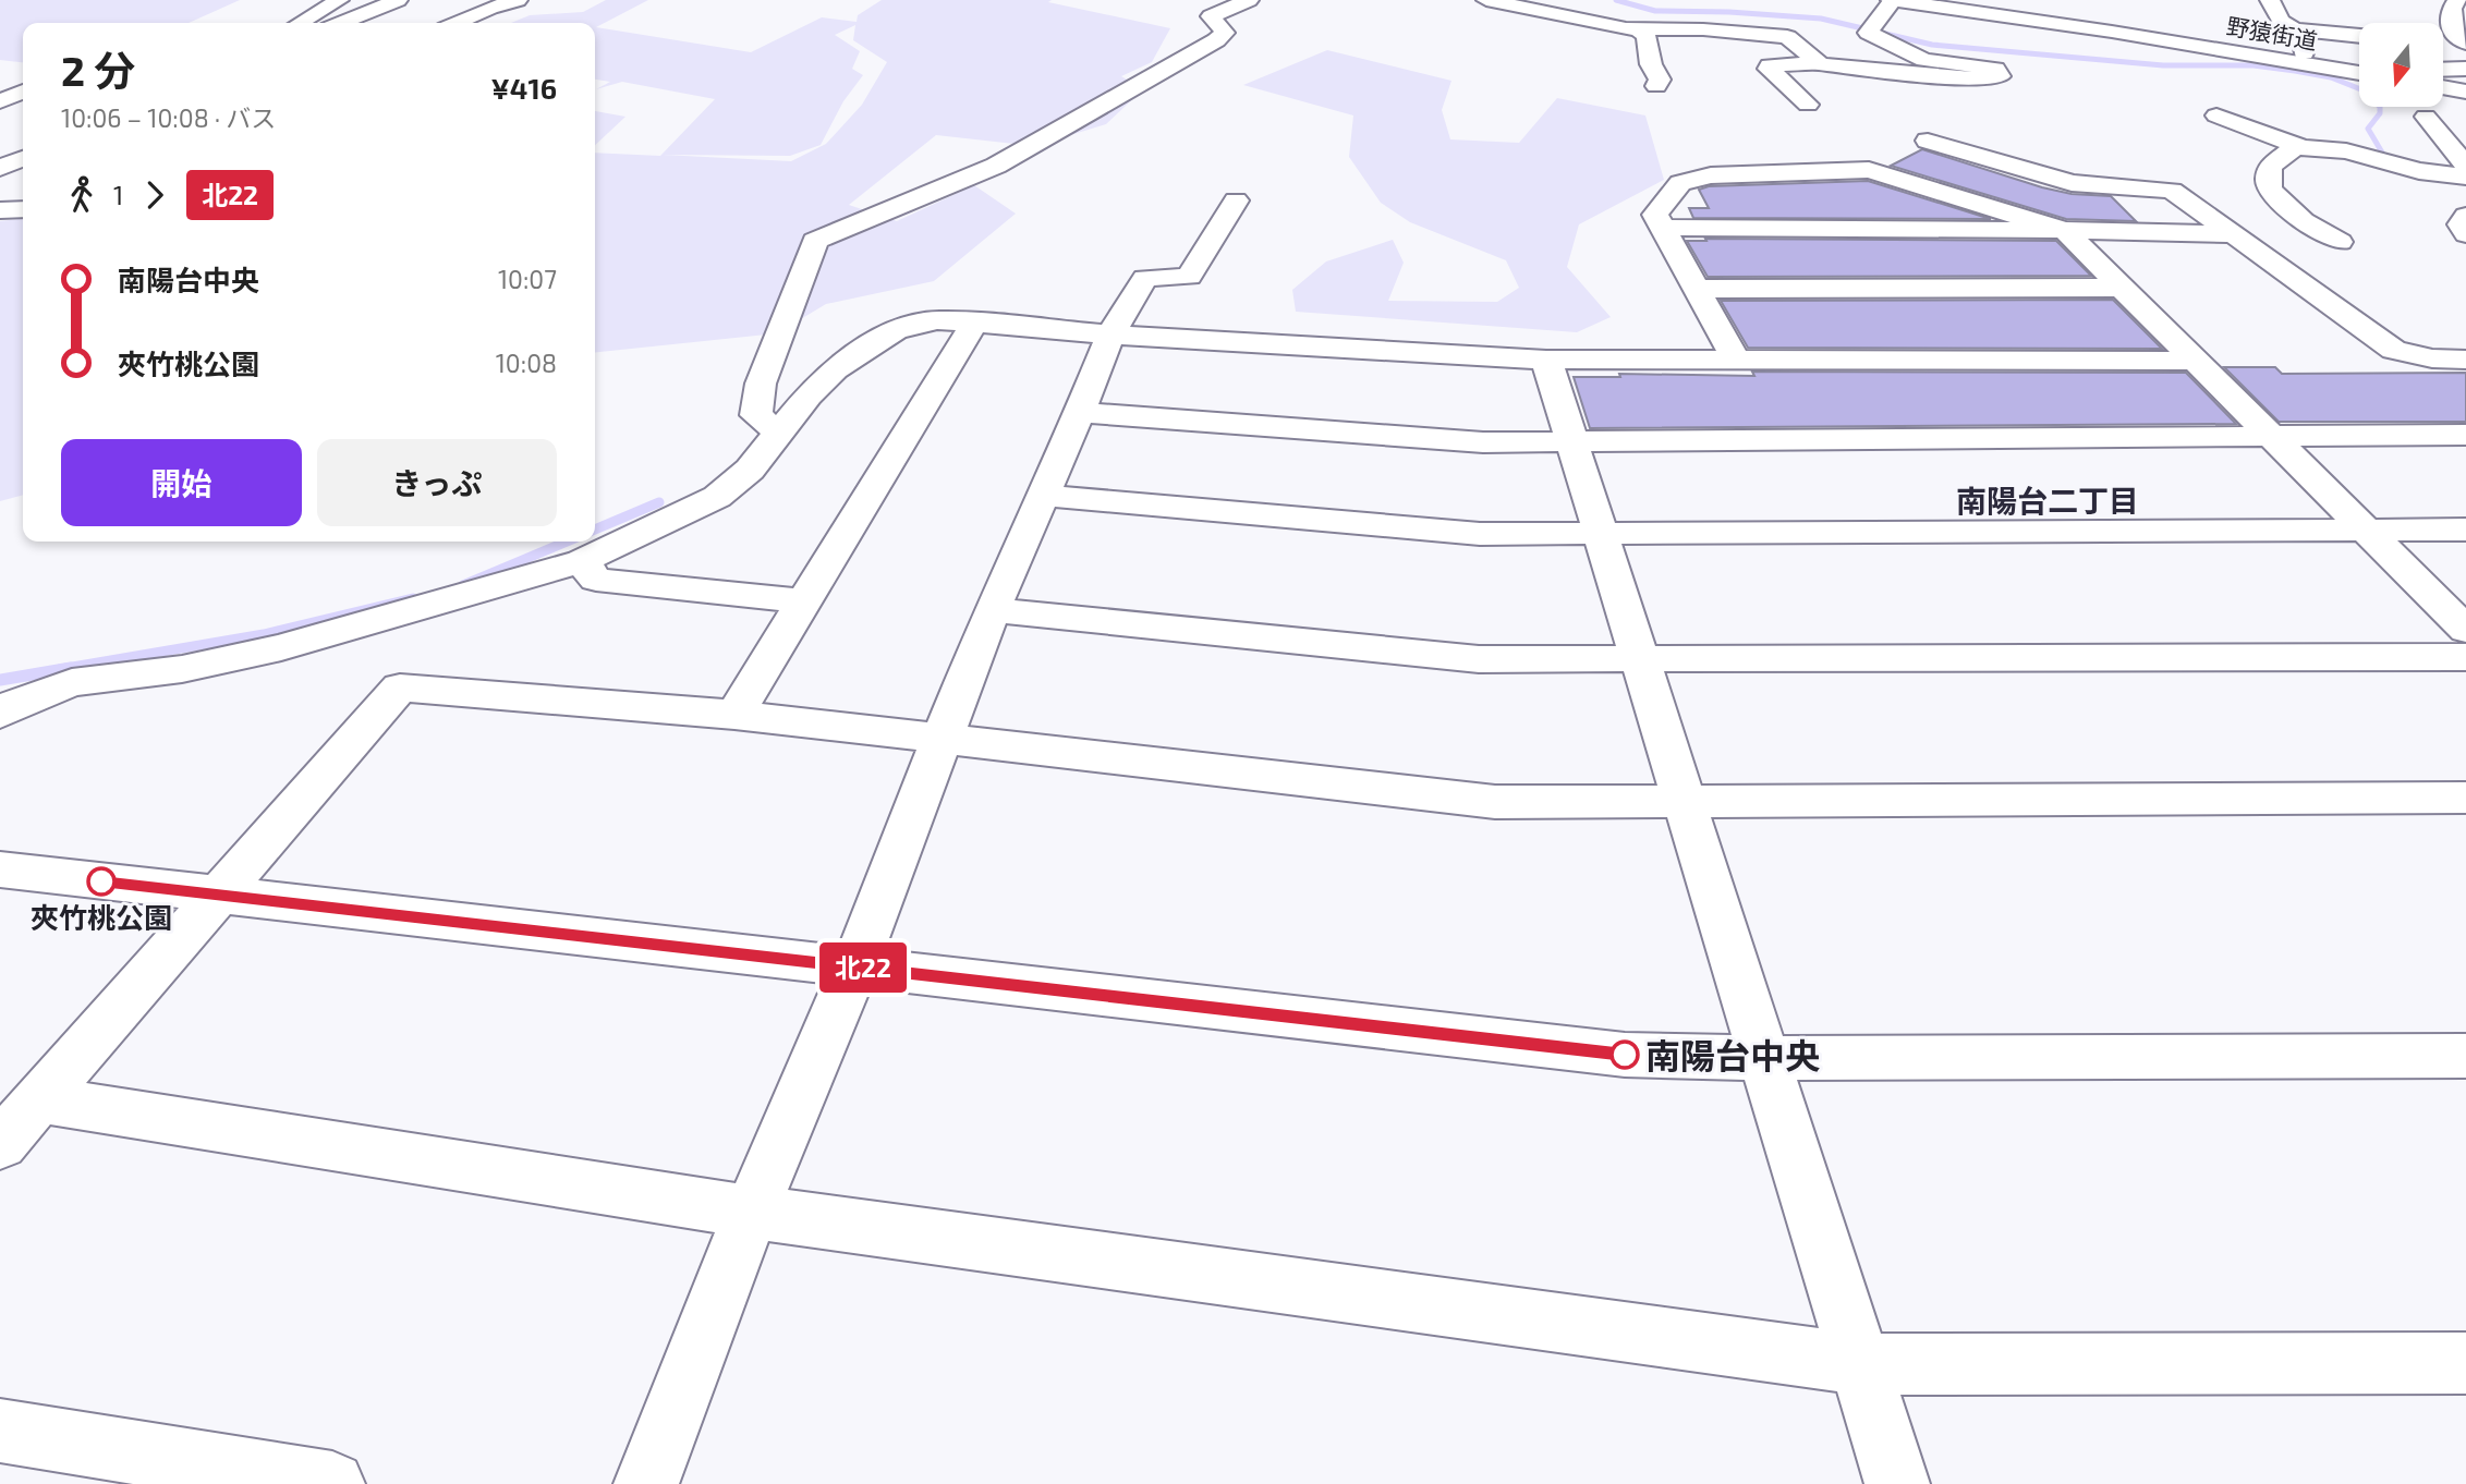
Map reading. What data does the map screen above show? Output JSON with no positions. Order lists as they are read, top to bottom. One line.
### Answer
{"streets":{"street":["野猿街道"]},"districts":["南陽台二丁目"],"places":["夾竹桃公園","南陽台中央"],"lines":["bus line 北22"],"north":"bottom","page":{"on_map":"北22","heading":["2 分","10:06 – 10:08 · バス","¥416"],"legs":["1","北22"],"list":[{"name":"南陽台中央","value":"10:07"},{"name":"夾竹桃公園","value":"10:08"}],"buttons":["開始","きっぷ"]}}
